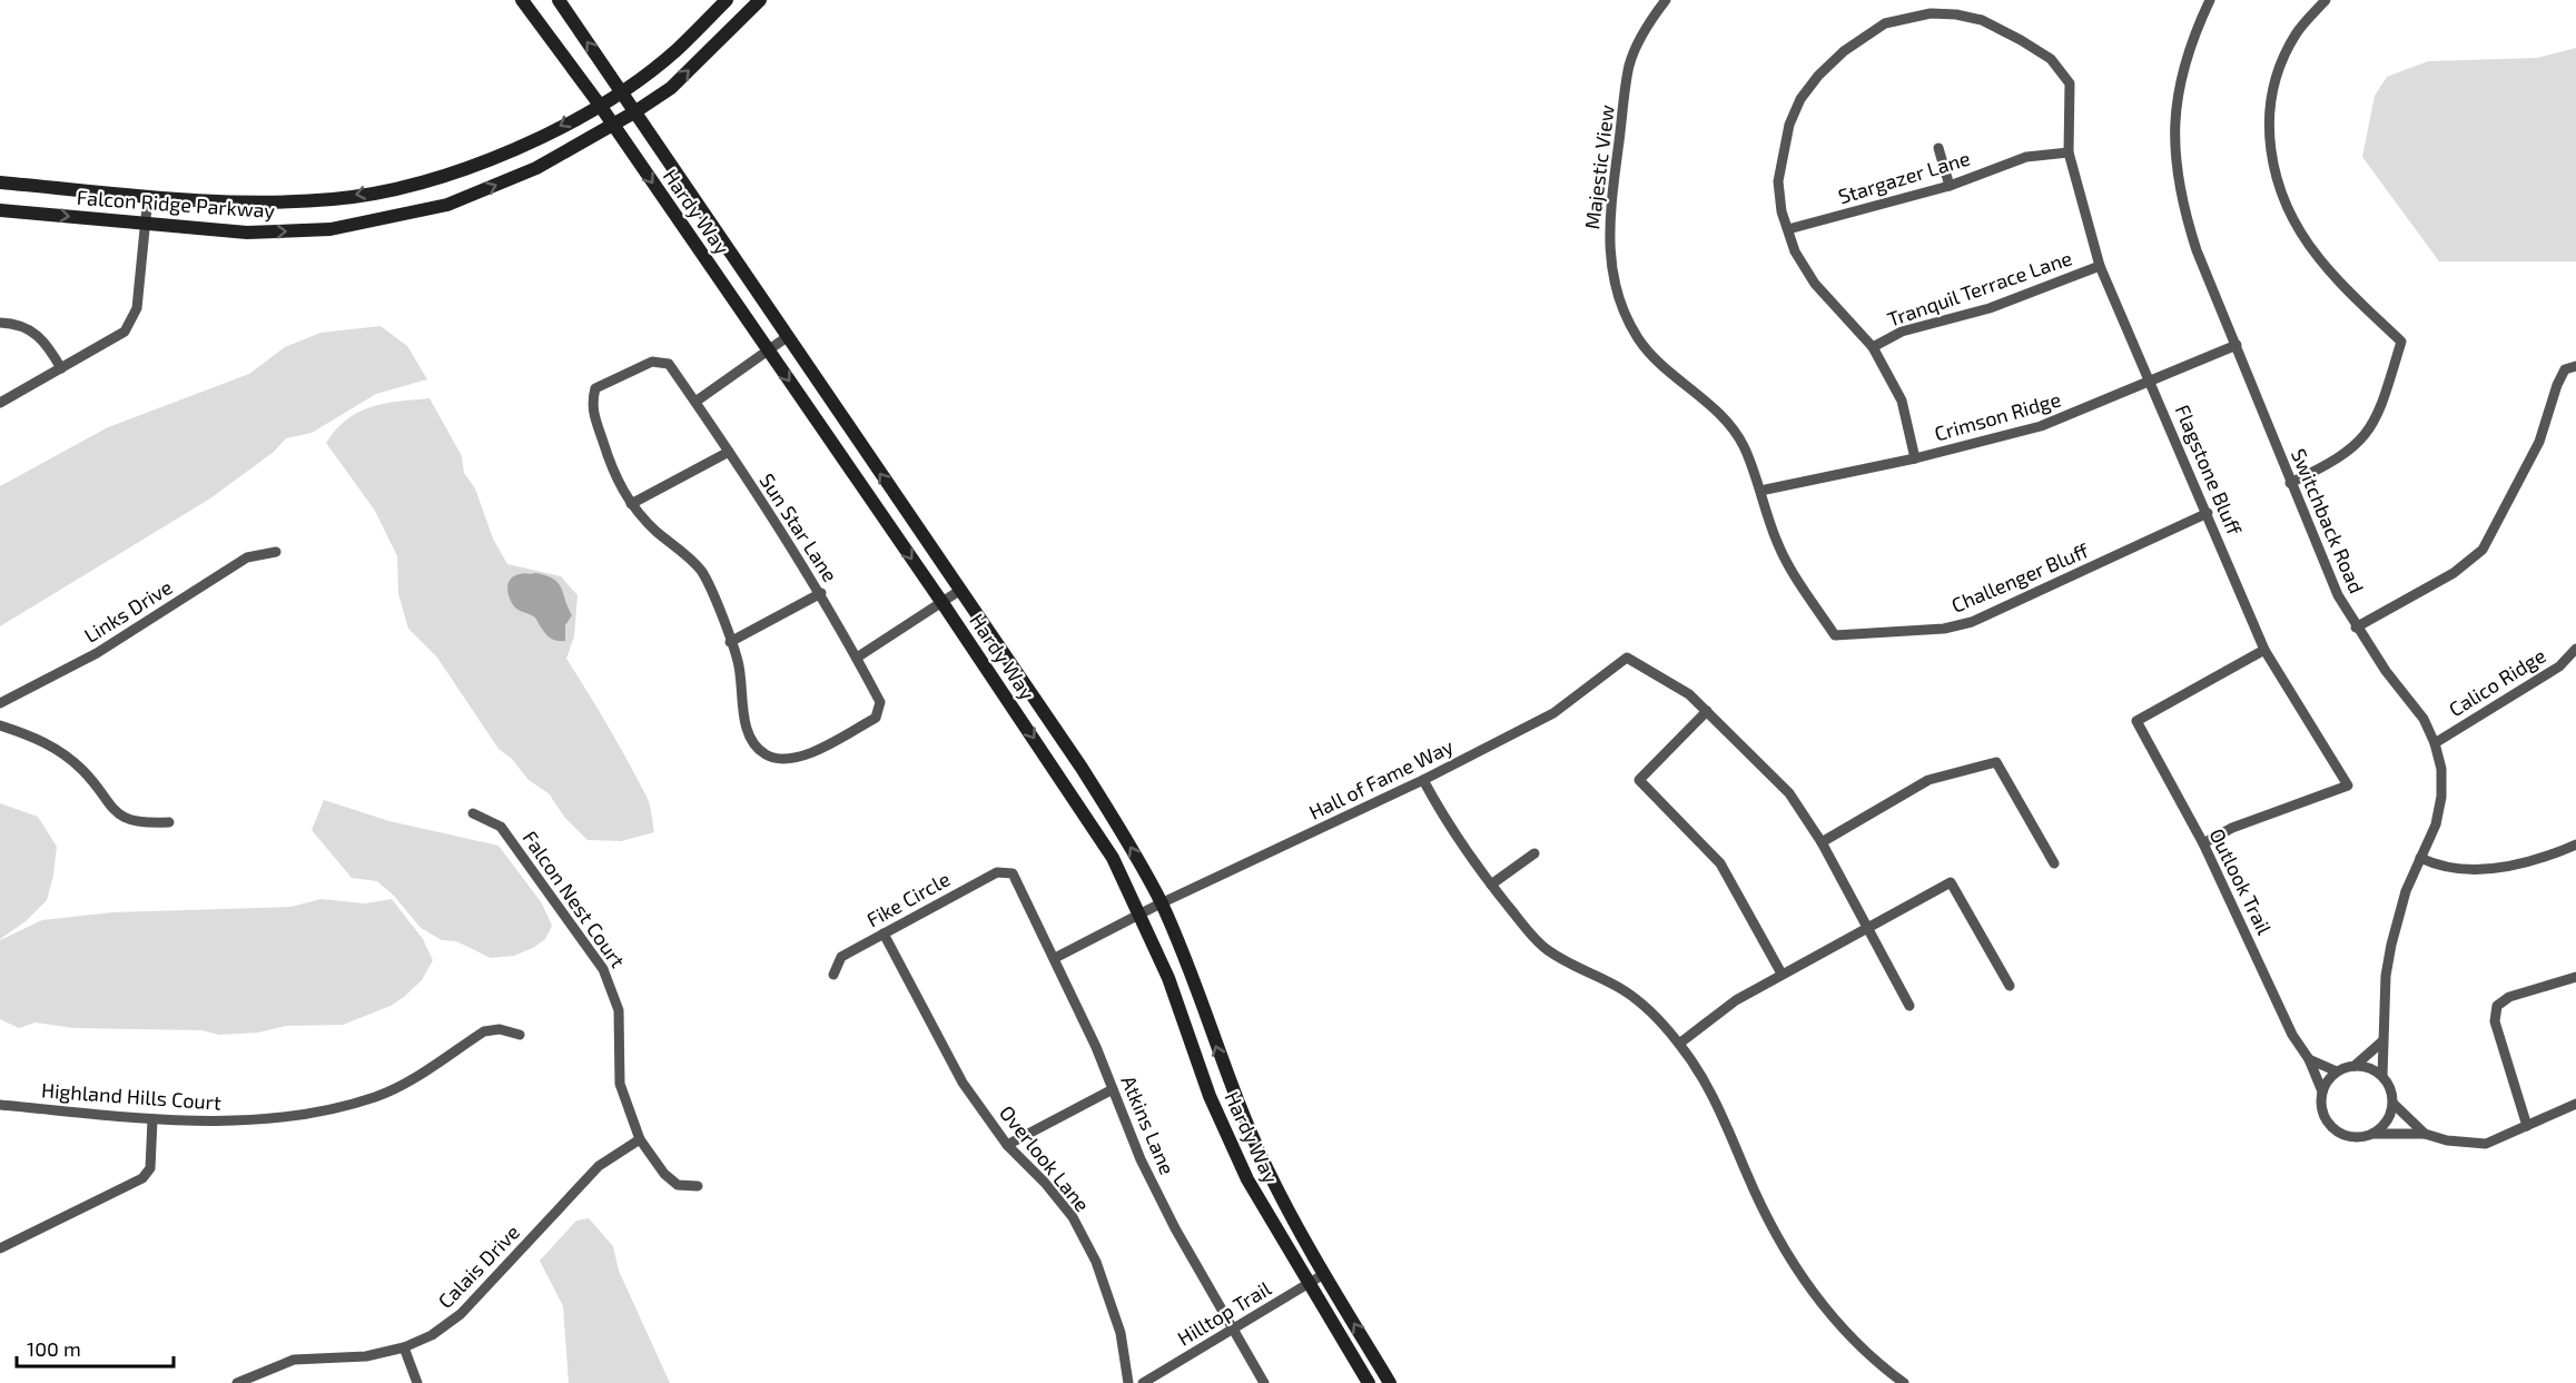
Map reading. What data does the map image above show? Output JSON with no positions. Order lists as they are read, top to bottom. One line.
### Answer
{"streets":{"main road":["Falcon Ridge Parkway","Hardy Way"],"street":["Majestic View","Stargazer Lane","Tranquil Terrace Lane","Crimson Ridge","Flagstone Bluff","Switchback Road","Sun Star Lane","Challenger Bluff","Links Drive","Calico Ridge","Hall of Fame Way","Outlook Trail","Falcon Nest Court","Fike Circle","Highland Hills Court","Atkins Lane","Overlook Lane","Calais Drive","Hilltop Trail"]},"crossings":[["Majestic View","Crimson Ridge"],["Majestic View","Challenger Bluff"],["Stargazer Lane","Flagstone Bluff"],["Falcon Ridge Parkway","Hardy Way"],["Hardy Way","Hall of Fame Way"],["Hardy Way","Hilltop Trail"],["Tranquil Terrace Lane","Flagstone Bluff"],["Crimson Ridge","Flagstone Bluff"],["Crimson Ridge","Switchback Road"],["Flagstone Bluff","Challenger Bluff"],["Flagstone Bluff","Outlook Trail"],["Switchback Road","Calico Ridge"],["Switchback Road","Outlook Trail"],["Hall of Fame Way","Atkins Lane"],["Falcon Nest Court","Calais Drive"],["Fike Circle","Atkins Lane"],["Fike Circle","Overlook Lane"],["Atkins Lane","Hilltop Trail"]],"scale_bar":"100 m"}
